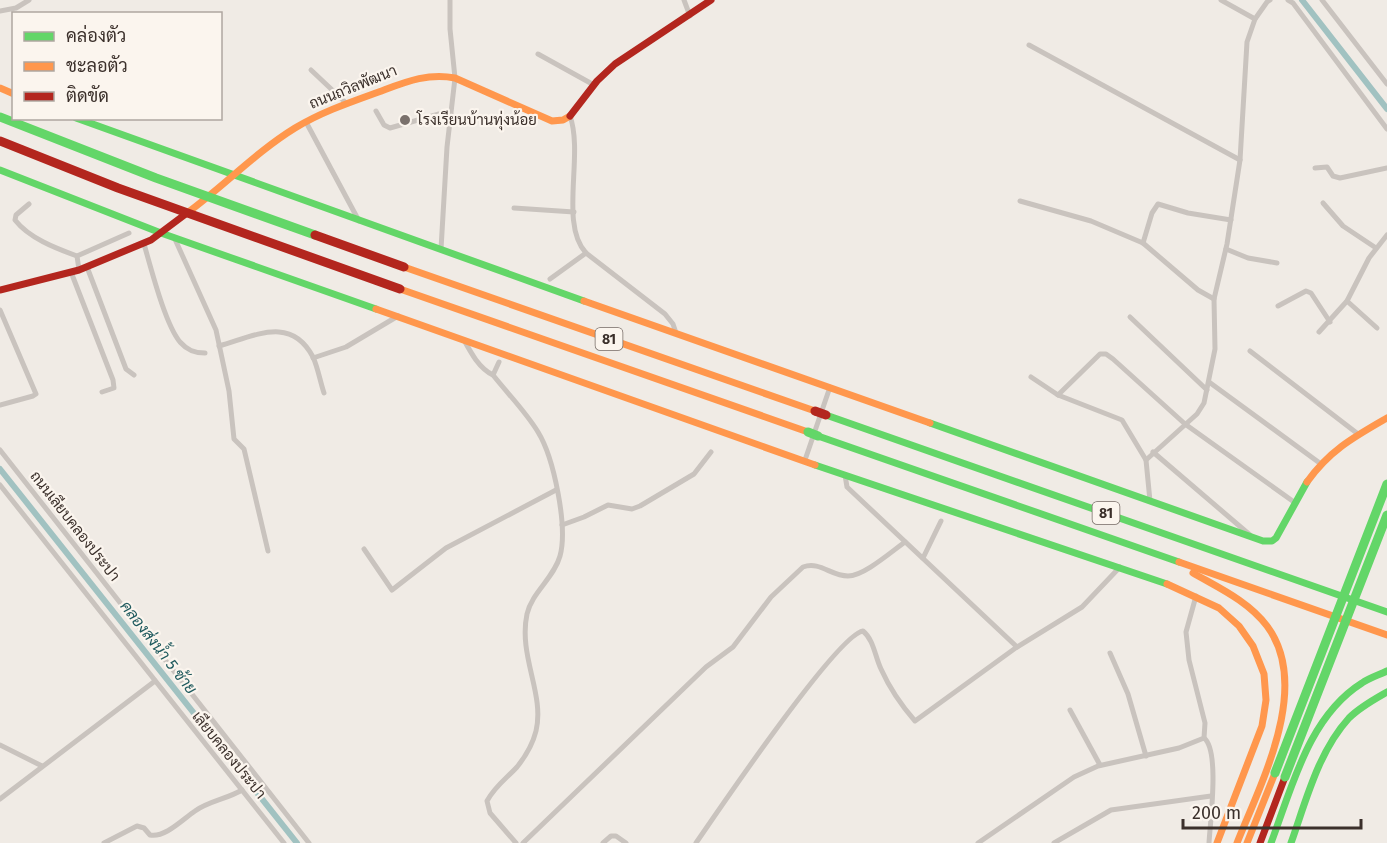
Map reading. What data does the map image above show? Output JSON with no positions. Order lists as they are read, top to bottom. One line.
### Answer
{"streets":{"main road":["ถนนถวิลพัฒนา","81"],"street":["ถนนเลียบคลองประปา","เลียบคลองประปา"]},"water":["คลองส่งน้ำ 5 ซ้าย"],"places":["โรงเรียนบ้านทุ่งน้อย"],"legend":["คล่องตัว","ชะลอตัว","ติดขัด"],"scale_bar":"200 m"}
